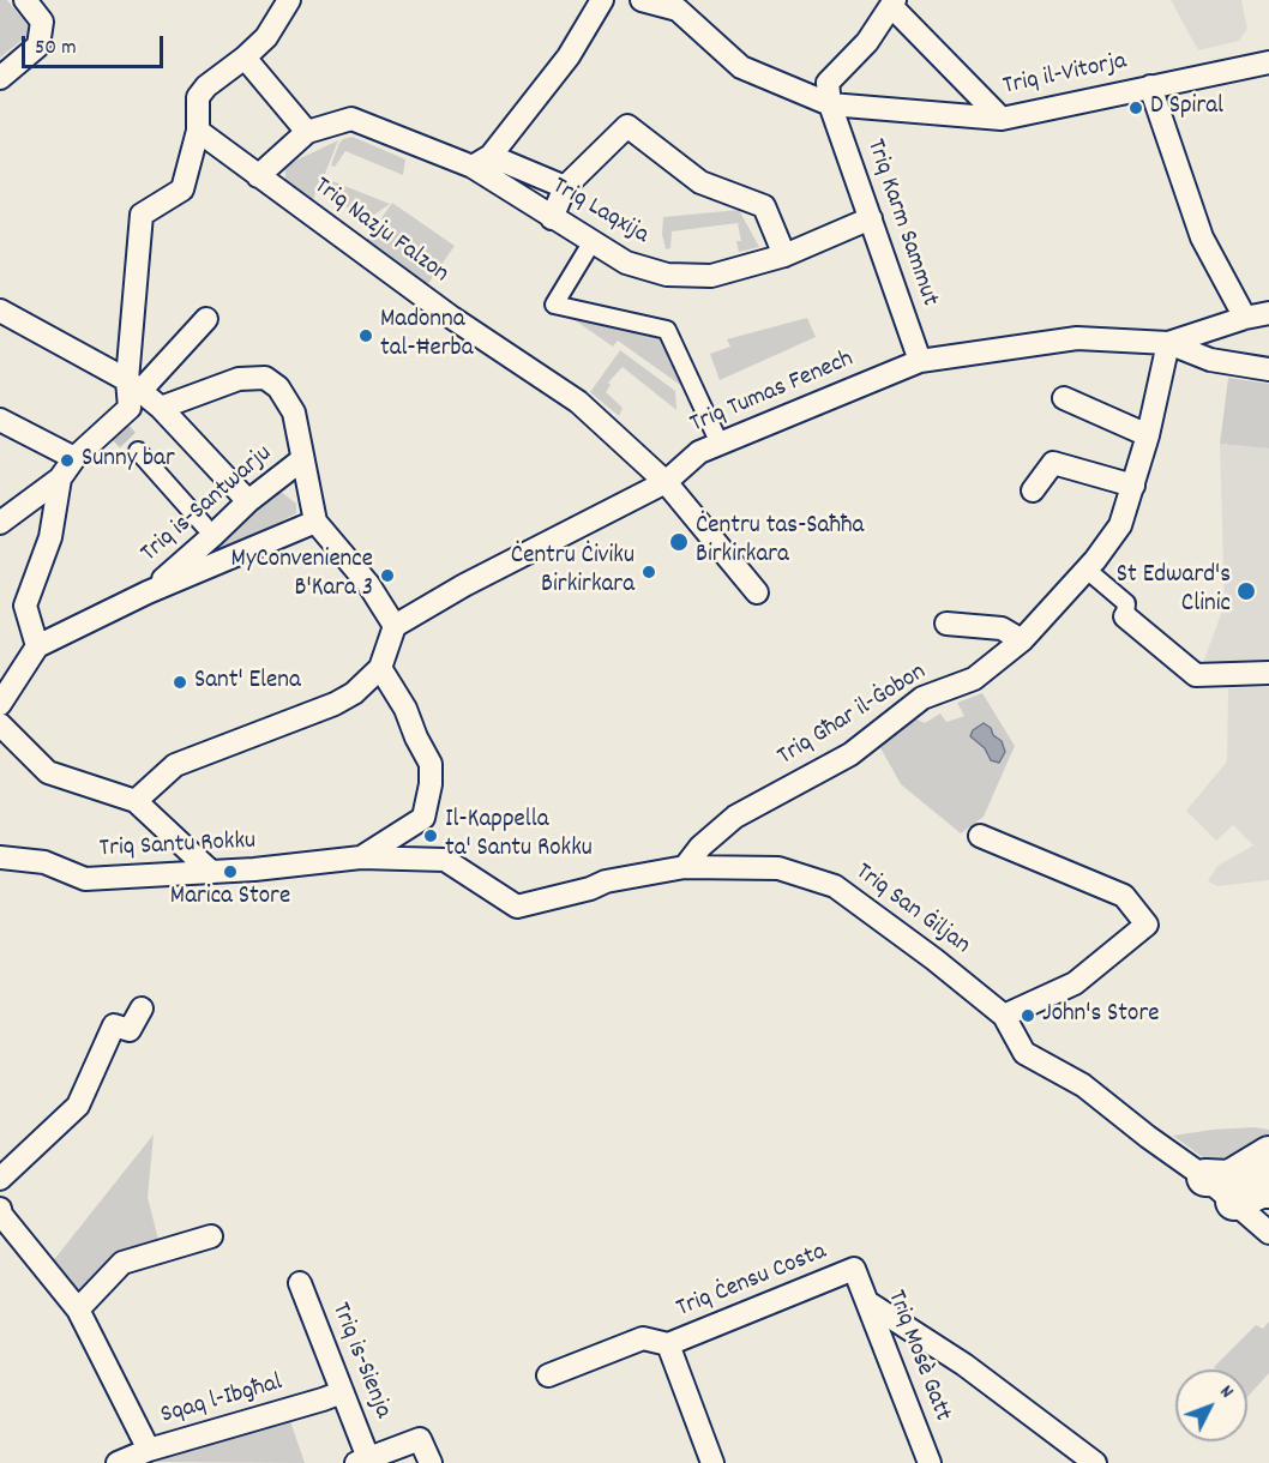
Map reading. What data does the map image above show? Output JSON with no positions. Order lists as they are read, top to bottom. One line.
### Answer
{"streets":{"street":["Triq il-Vitorja","Triq Laqxija","Triq Karm Sammut","Triq Nazju Falzon","Triq Tumas Fenech","Triq is-Santwarju","Triq Għar il-Ġobon","Triq Santu Rokku","Triq San Ġiljan","Triq Ċensu Costa","Triq Mosè Gatt","Triq is-Sienja","Sqaq l-Ibgħal"]},"crossings":[["Triq il-Vitorja","Triq Karm Sammut"],["Triq il-Vitorja","Triq Tumas Fenech"],["Triq Laqxija","Triq Karm Sammut"],["Triq Laqxija","Triq Nazju Falzon"],["Triq Karm Sammut","Triq Tumas Fenech"],["Triq Nazju Falzon","Triq Tumas Fenech"],["Triq Tumas Fenech","Triq Għar il-Ġobon"],["Triq Għar il-Ġobon","Triq San Ġiljan"],["Triq Santu Rokku","Triq San Ġiljan"],["Triq Ċensu Costa","Triq Mosè Gatt"],["Triq is-Sienja","Sqaq l-Ibgħal"]],"places":["D Spiral","Madonna tal-Ħerba","Sunny bar","Ċentru tas-Saħħa Birkirkara","Ċentru Ċiviku Birkirkara","MyConvenience B'Kara 3","St Edward's Clinic","Sant' Elena","Il-Kappella ta' Santu Rokku","Marica Store","John's Store"],"scale_bar":"50 m","north":"top right"}
